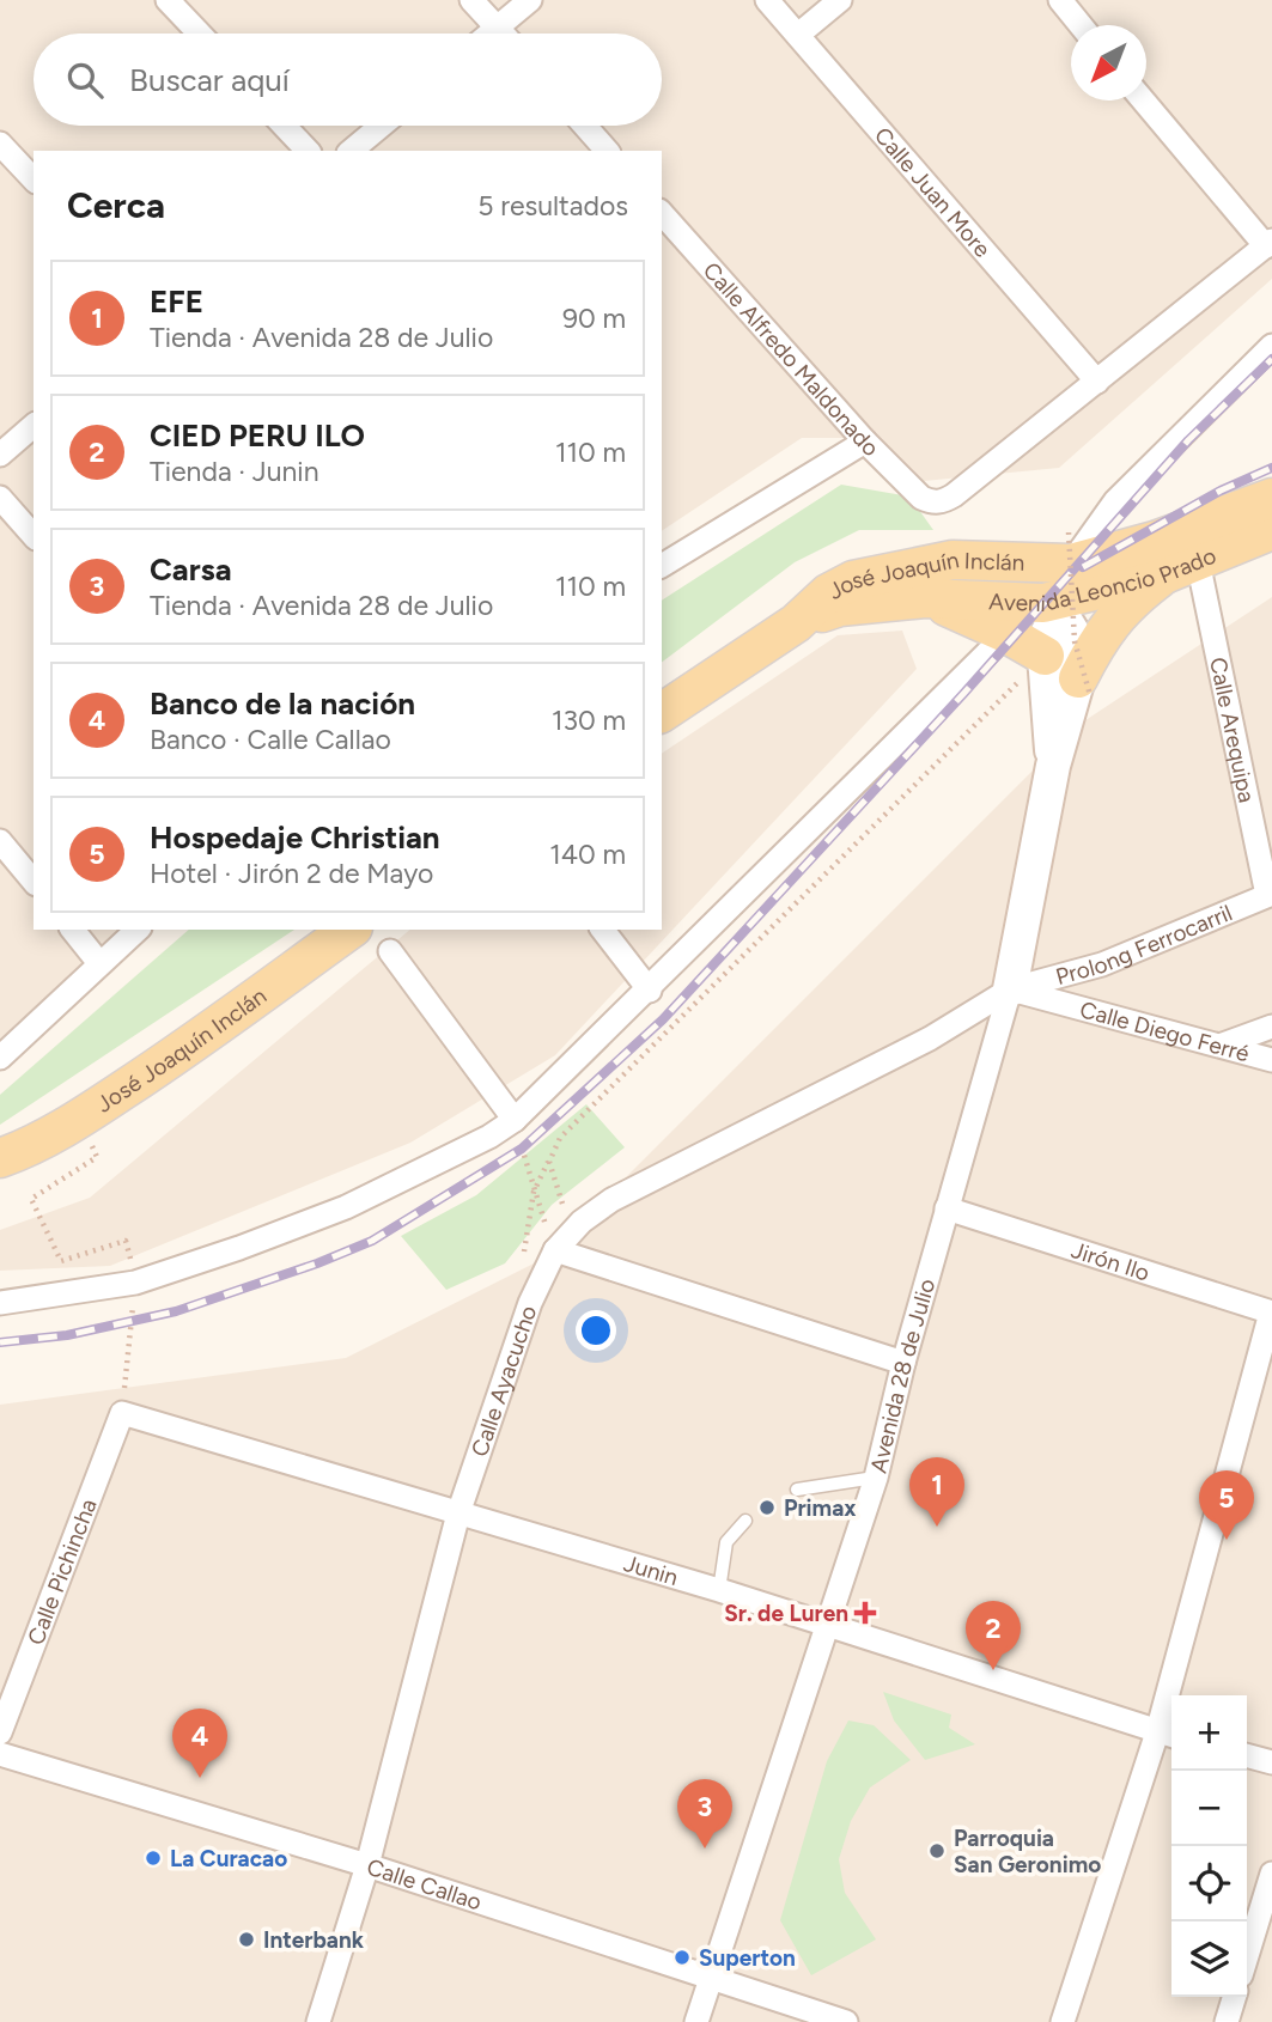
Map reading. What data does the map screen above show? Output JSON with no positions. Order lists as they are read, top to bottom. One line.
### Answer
{"streets":{"main road":["Avenida Leoncio Prado","José Joaquín Inclán"],"street":["Calle Juan More","Calle Alfredo Maldonado","Calle Arequipa","Prolong Ferrocarril","Calle Diego Ferré","Jirón Ilo","Avenida 28 de Julio","Calle Ayacucho","Junin","Calle Pichincha","Calle Callao"]},"crossings":[["Calle Juan More","Calle Alfredo Maldonado"],["Avenida Leoncio Prado","José Joaquín Inclán"],["Avenida Leoncio Prado","Calle Arequipa"],["Avenida Leoncio Prado","Avenida 28 de Julio"],["José Joaquín Inclán","Avenida 28 de Julio"],["Calle Arequipa","Prolong Ferrocarril"],["Prolong Ferrocarril","Calle Diego Ferré"],["Prolong Ferrocarril","Avenida 28 de Julio"],["Prolong Ferrocarril","Calle Ayacucho"],["Calle Diego Ferré","Avenida 28 de Julio"],["Calle Diego Ferré","Calle Ayacucho"],["Jirón Ilo","Avenida 28 de Julio"],["Avenida 28 de Julio","Calle Ayacucho"],["Avenida 28 de Julio","Junin"],["Avenida 28 de Julio","Calle Callao"],["Calle Ayacucho","Junin"],["Calle Ayacucho","Calle Callao"],["Junin","Calle Pichincha"]],"places":{"other":["Primax","Parroquia San Geronimo","La Curacao","Interbank","Superton"],"health":["Sr. de Luren"]},"north":"bottom left","page":{"search":"Buscar aquí","heading":["Cerca","5 resultados"],"list":[{"mark":"1","name":"EFE","note":"Tienda · Avenida 28 de Julio","value":"90 m"},{"mark":"2","name":"CIED PERU ILO","note":"Tienda · Junin","value":"110 m"},{"mark":"3","name":"Carsa","note":"Tienda · Avenida 28 de Julio","value":"110 m"},{"mark":"4","name":"Banco de la nación","note":"Banco · Calle Callao","value":"130 m"},{"mark":"5","name":"Hospedaje Christian","note":"Hotel · Jirón 2 de Mayo","value":"140 m"}],"pins":["1","5","2","4","3"],"map_buttons":["+","−"]}}
